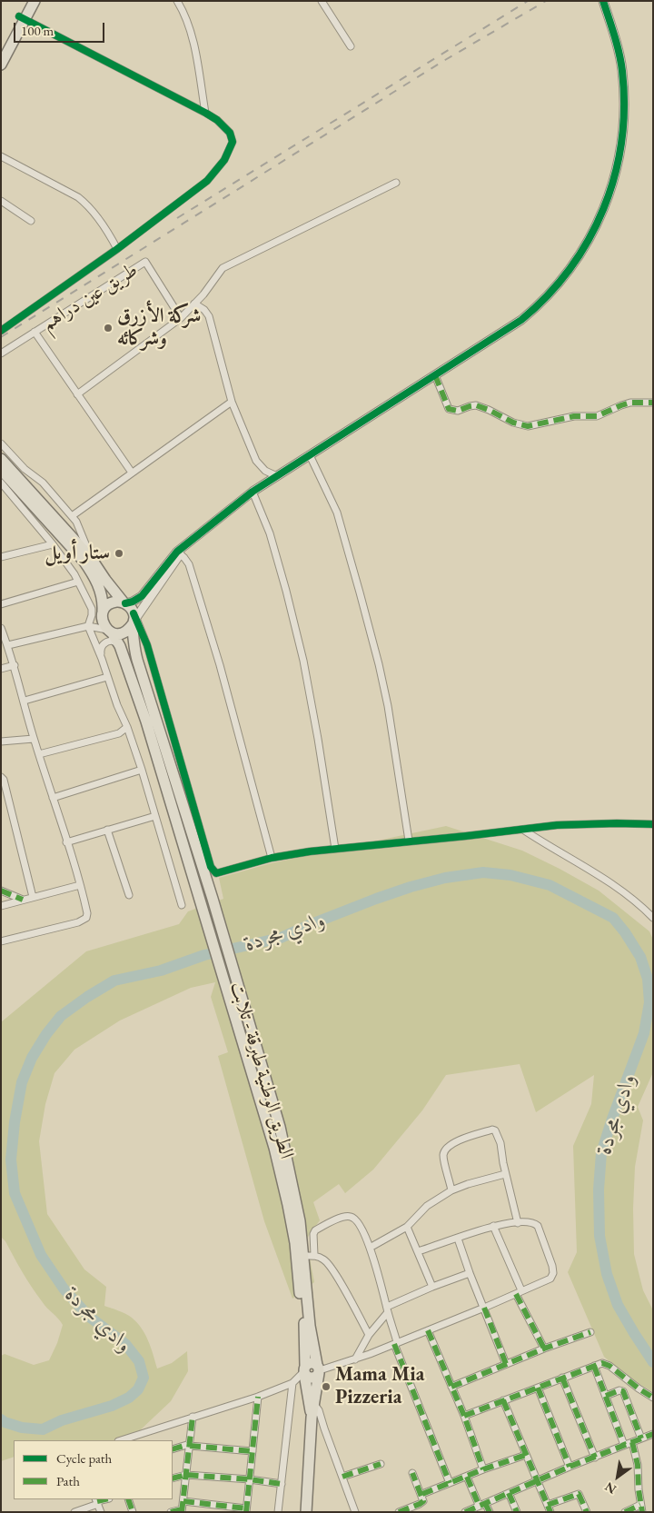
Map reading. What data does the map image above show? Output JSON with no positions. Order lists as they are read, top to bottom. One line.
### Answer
{"streets":{"main road":["الطريق الوطنية طبرقة - تلابت"],"street":["طريق عين دراهم"]},"water":["وادي مجردة"],"places":["شركة الأزرق وشركائه","ستار أويل","Mama Mia Pizzeria"],"legend":["Cycle path","Path"],"scale_bar":"100 m","north":"bottom left"}
